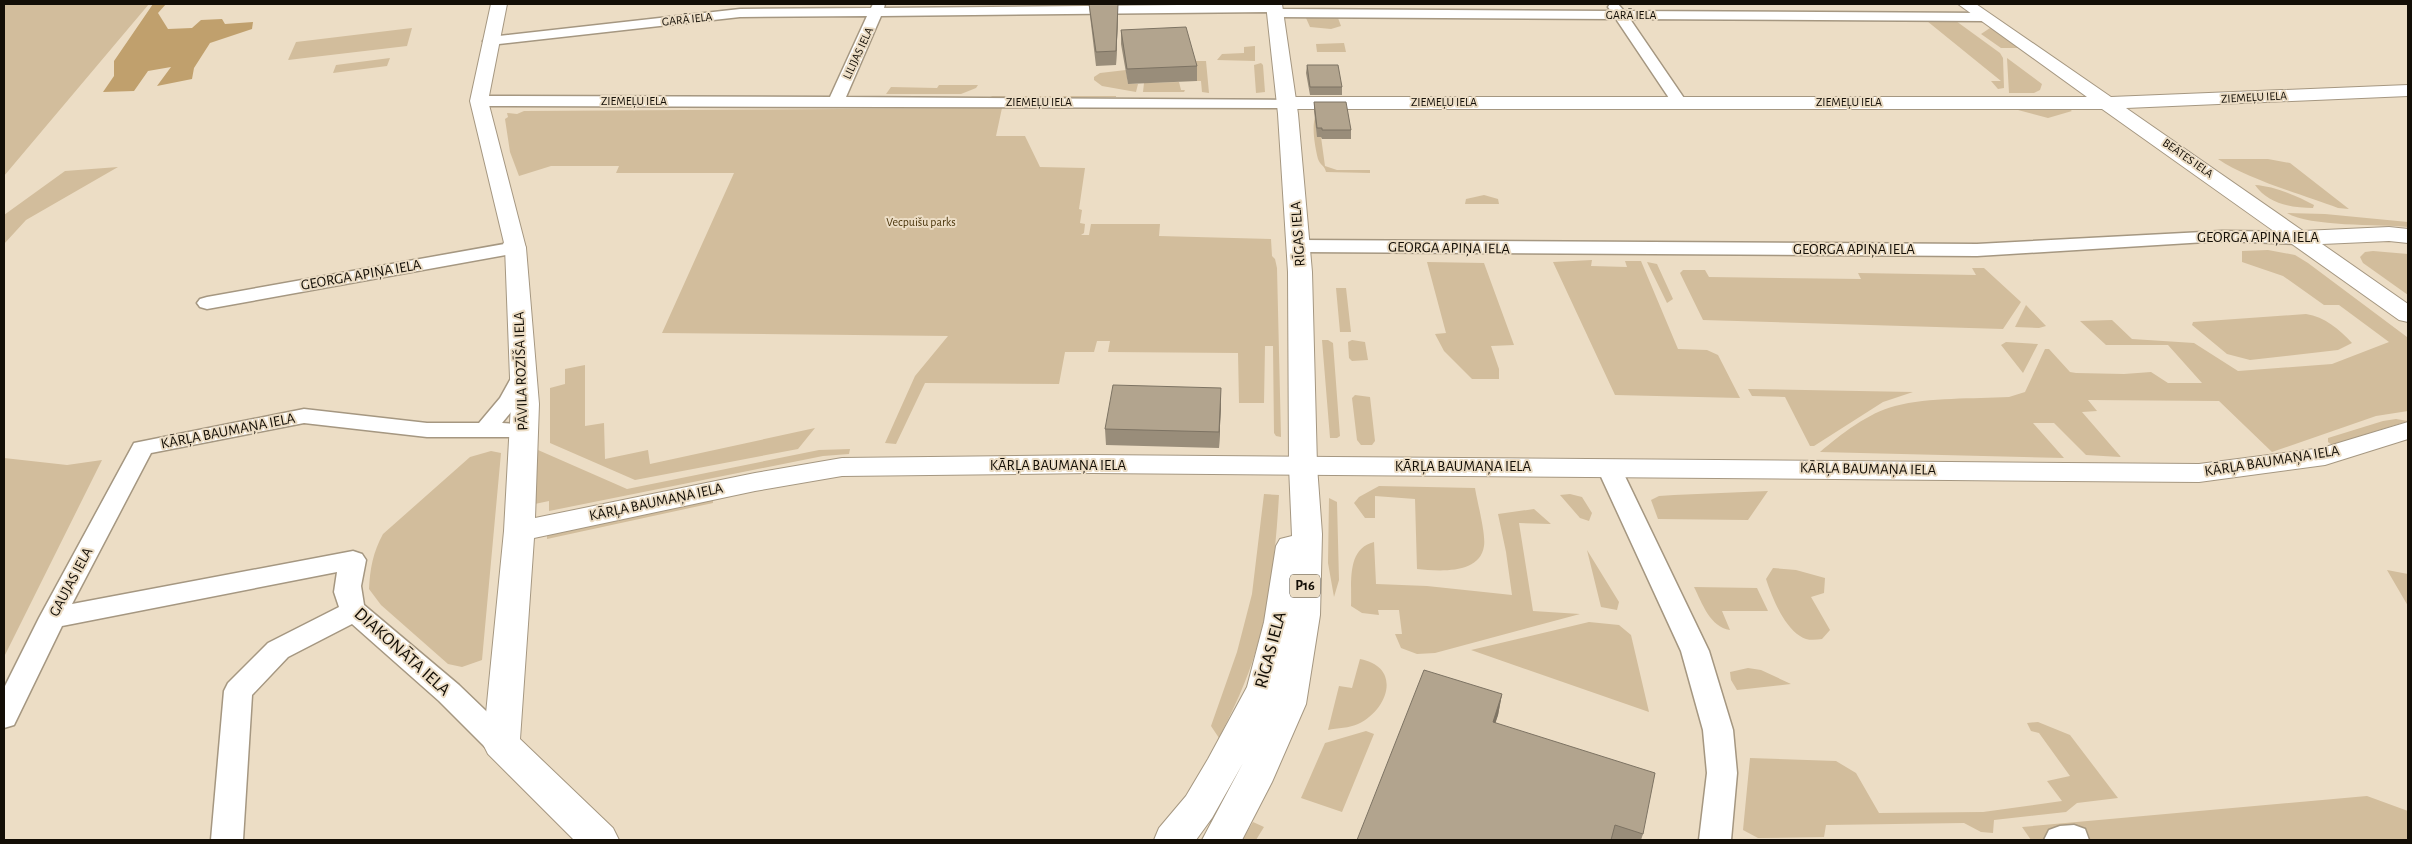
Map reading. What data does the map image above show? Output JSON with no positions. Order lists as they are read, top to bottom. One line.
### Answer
{"streets":{"street":["GARĀ IELA","LILIJAS IELA","ZIEMEĻU IELA","BEĀTES IELA","RĪGAS IELA","GEORGA APIŅA IELA","PĀVILA ROZĪŠA IELA","KĀRĻA BAUMAŅA IELA","GAUJAS IELA","P16","DIAKONĀTA IELA"]},"crossings":[["GARĀ IELA","LILIJAS IELA"],["GARĀ IELA","BEĀTES IELA"],["GARĀ IELA","RĪGAS IELA"],["GARĀ IELA","PĀVILA ROZĪŠA IELA"],["LILIJAS IELA","ZIEMEĻU IELA"],["ZIEMEĻU IELA","BEĀTES IELA"],["ZIEMEĻU IELA","RĪGAS IELA"],["ZIEMEĻU IELA","PĀVILA ROZĪŠA IELA"],["BEĀTES IELA","GEORGA APIŅA IELA"],["RĪGAS IELA","GEORGA APIŅA IELA"],["RĪGAS IELA","KĀRĻA BAUMAŅA IELA"],["GEORGA APIŅA IELA","PĀVILA ROZĪŠA IELA"],["PĀVILA ROZĪŠA IELA","KĀRĻA BAUMAŅA IELA"],["PĀVILA ROZĪŠA IELA","DIAKONĀTA IELA"],["KĀRĻA BAUMAŅA IELA","GAUJAS IELA"],["GAUJAS IELA","DIAKONĀTA IELA"]],"parks":["Vecpuišu parks"]}
